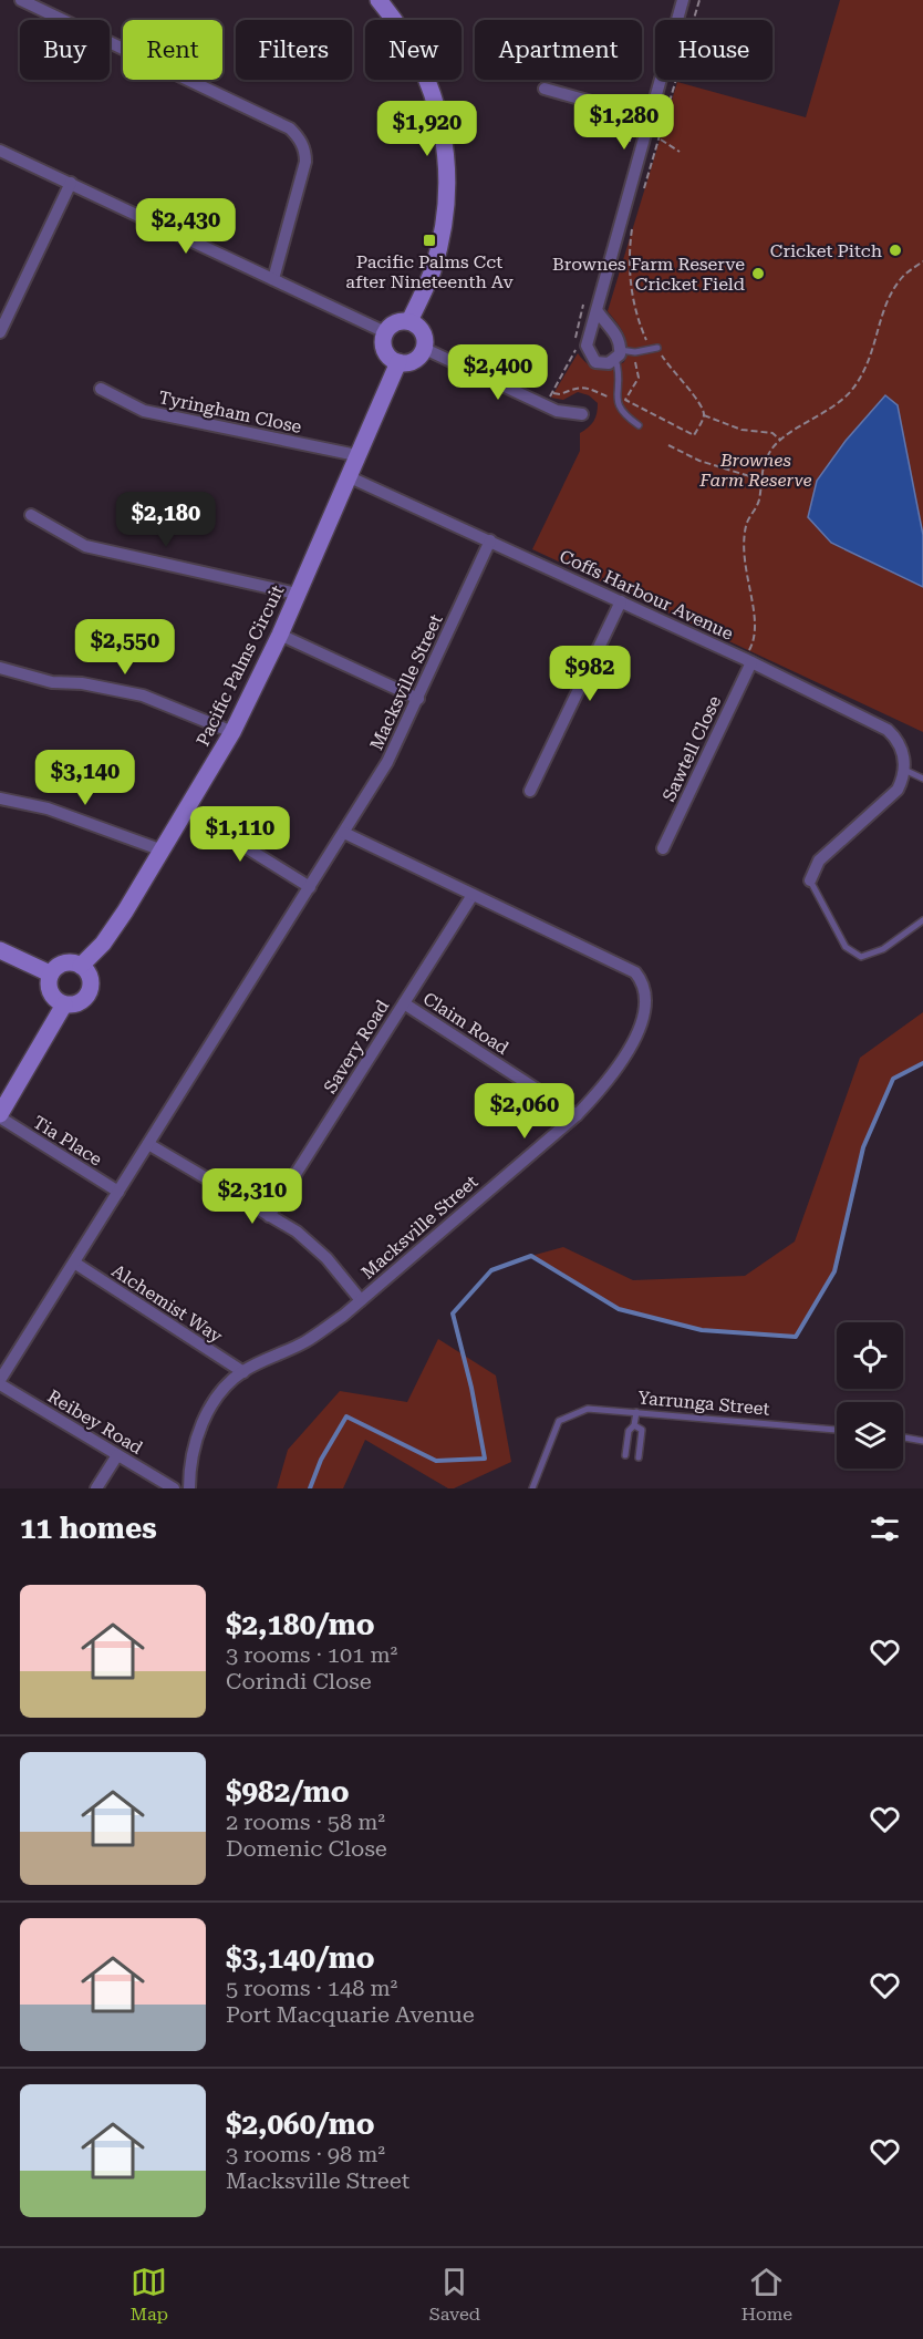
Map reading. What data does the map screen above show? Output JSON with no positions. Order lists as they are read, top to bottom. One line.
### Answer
{"streets":{"street":["Tyringham Close","Coffs Harbour Avenue","Pacific Palms Circuit","Macksville Street","Sawtell Close","Claim Road","Savery Road","Tia Place","Alchemist Way","Reibey Road"],"lane":["Yarrunga Street"]},"crossings":[["Tyringham Close","Pacific Palms Circuit"],["Coffs Harbour Avenue","Pacific Palms Circuit"],["Coffs Harbour Avenue","Macksville Street"],["Coffs Harbour Avenue","Sawtell Close"],["Macksville Street","Claim Road"],["Macksville Street","Savery Road"],["Macksville Street","Tia Place"],["Macksville Street","Alchemist Way"],["Claim Road","Savery Road"]],"parks":["Brownes Farm Reserve"],"places":{"transit":["Pacific Palms Cct after Nineteenth Av"],"other":["Cricket Pitch","Brownes Farm Reserve Cricket Field"]},"page":{"chip":["Buy","Rent","Filters","New","Apartment","House"],"price":["$1,280","$1,920","$2,430","$2,400","$2,180","$2,550","$982","$3,140","$1,110","$2,060","$2,310"],"heading":"11 homes","list":[{"name":"$2,180/mo","note":"3 rooms · 101 m² · Corindi Close"},{"name":"$982/mo","note":"2 rooms · 58 m² · Domenic Close"},{"name":"$3,140/mo","note":"5 rooms · 148 m² · Port Macquarie Avenue"},{"name":"$2,060/mo","note":"3 rooms · 98 m² · Macksville Street"}],"tabs":["Map","Saved","Home"]}}
